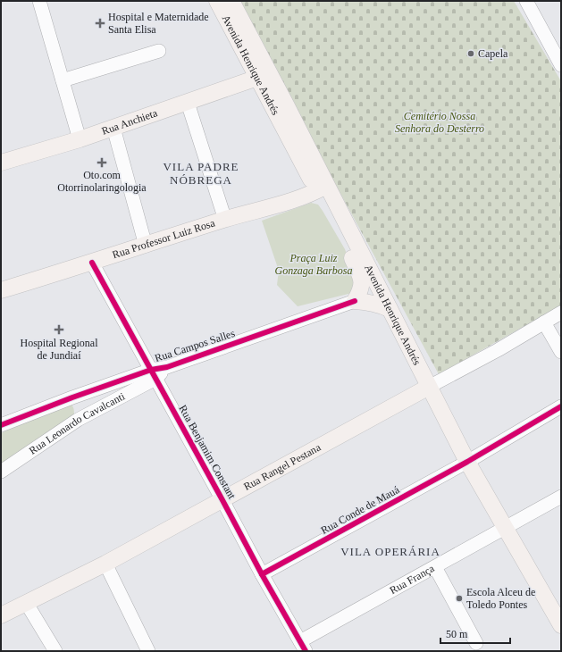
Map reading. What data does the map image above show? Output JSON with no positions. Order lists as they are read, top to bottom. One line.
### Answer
{"streets":{"main road":["Avenida Henrique Andrés","Rua Anchieta","Rua Professor Luiz Rosa","Rua Rangel Pestana"],"street":["Rua Campos Salles","Rua Leonardo Cavalcanti","Rua Benjamim Constant","Rua Conde de Mauá","Rua França"]},"crossings":[["Avenida Henrique Andrés","Rua Anchieta"],["Avenida Henrique Andrés","Rua Professor Luiz Rosa"],["Avenida Henrique Andrés","Rua Campos Salles"],["Avenida Henrique Andrés","Rua Rangel Pestana"],["Avenida Henrique Andrés","Rua Conde de Mauá"],["Avenida Henrique Andrés","Rua França"],["Rua Professor Luiz Rosa","Rua Benjamim Constant"],["Rua Campos Salles","Rua Leonardo Cavalcanti"],["Rua Campos Salles","Rua Benjamim Constant"],["Rua Leonardo Cavalcanti","Rua Benjamim Constant"],["Rua Benjamim Constant","Rua Rangel Pestana"],["Rua Benjamim Constant","Rua Conde de Mauá"],["Rua Benjamim Constant","Rua França"]],"districts":["VILA PADRE NÓBREGA","VILA OPERÁRIA"],"parks":["Cemitério Nossa Senhora do Desterro","Praça Luiz Gonzaga Barbosa"],"places":{"health":["Hospital e Maternidade Santa Elisa","Oto.com Otorrinolaringologia","Hospital Regional de Jundiaí"],"other":["Capela","Escola Alceu de Toledo Pontes"]},"scale_bar":"50 m"}
